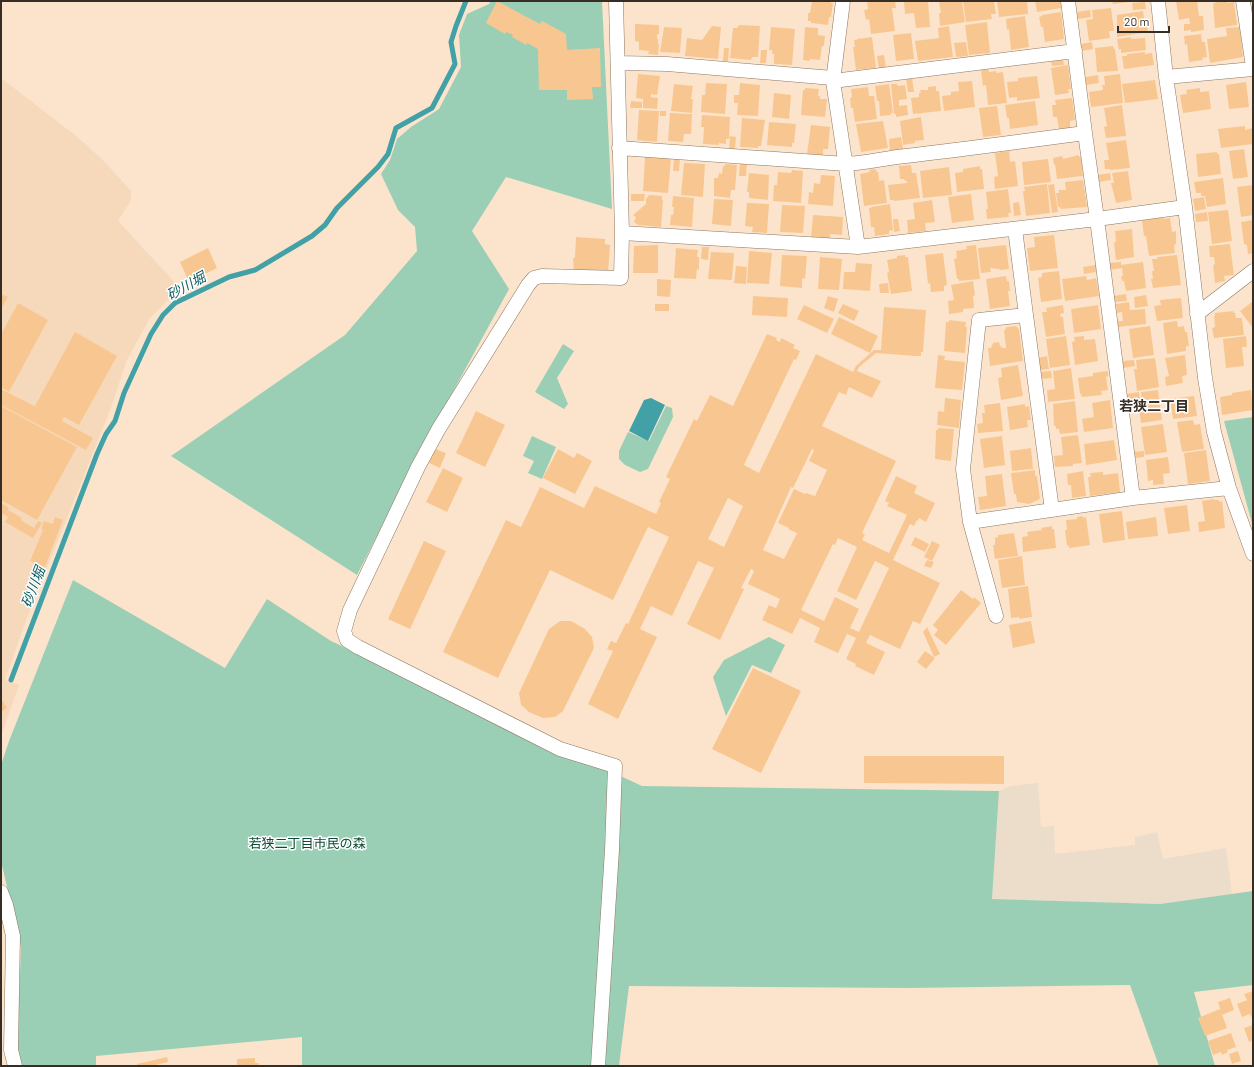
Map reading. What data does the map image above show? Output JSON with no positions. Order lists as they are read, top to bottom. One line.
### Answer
{"districts":["若狭二丁目"],"water":["砂川堀"],"parks":["若狭二丁目市民の森"],"scale_bar":"20 m"}
